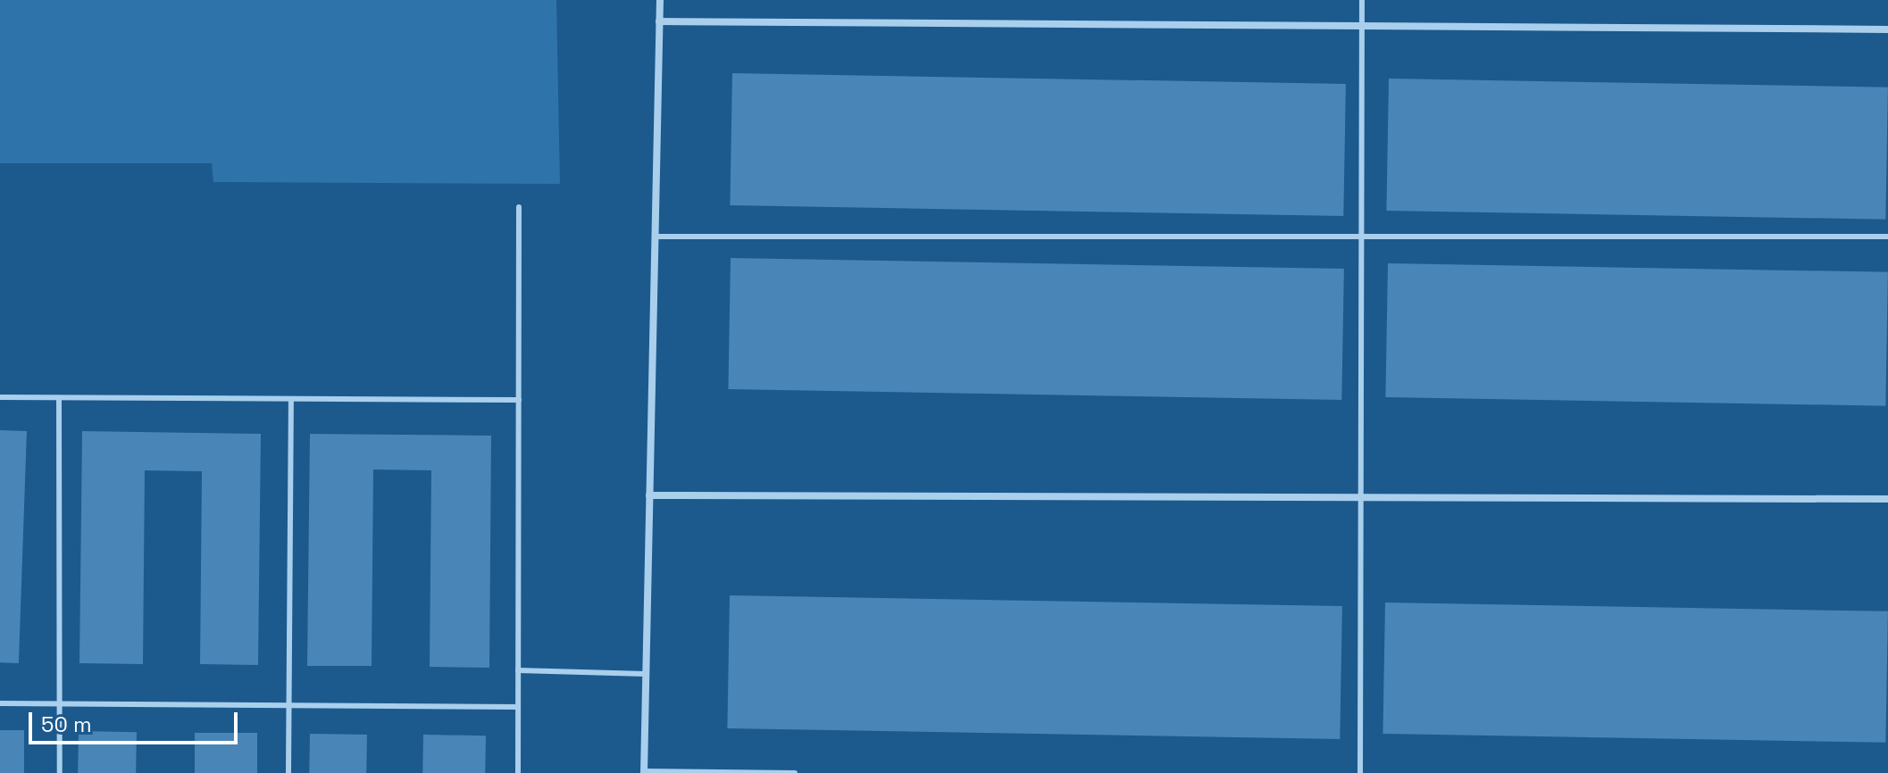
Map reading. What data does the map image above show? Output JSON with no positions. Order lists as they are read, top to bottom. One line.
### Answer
{"scale_bar":"50 m"}
